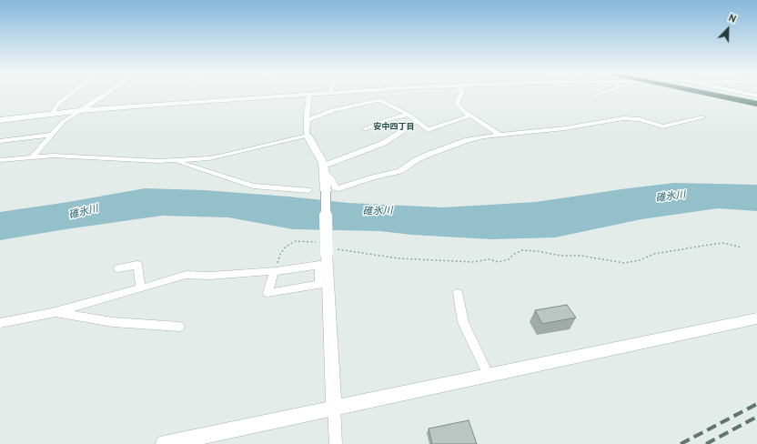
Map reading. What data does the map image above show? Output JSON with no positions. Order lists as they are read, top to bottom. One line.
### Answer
{"districts":["安中四丁目"],"water":["碓氷川"],"north":"top right"}
